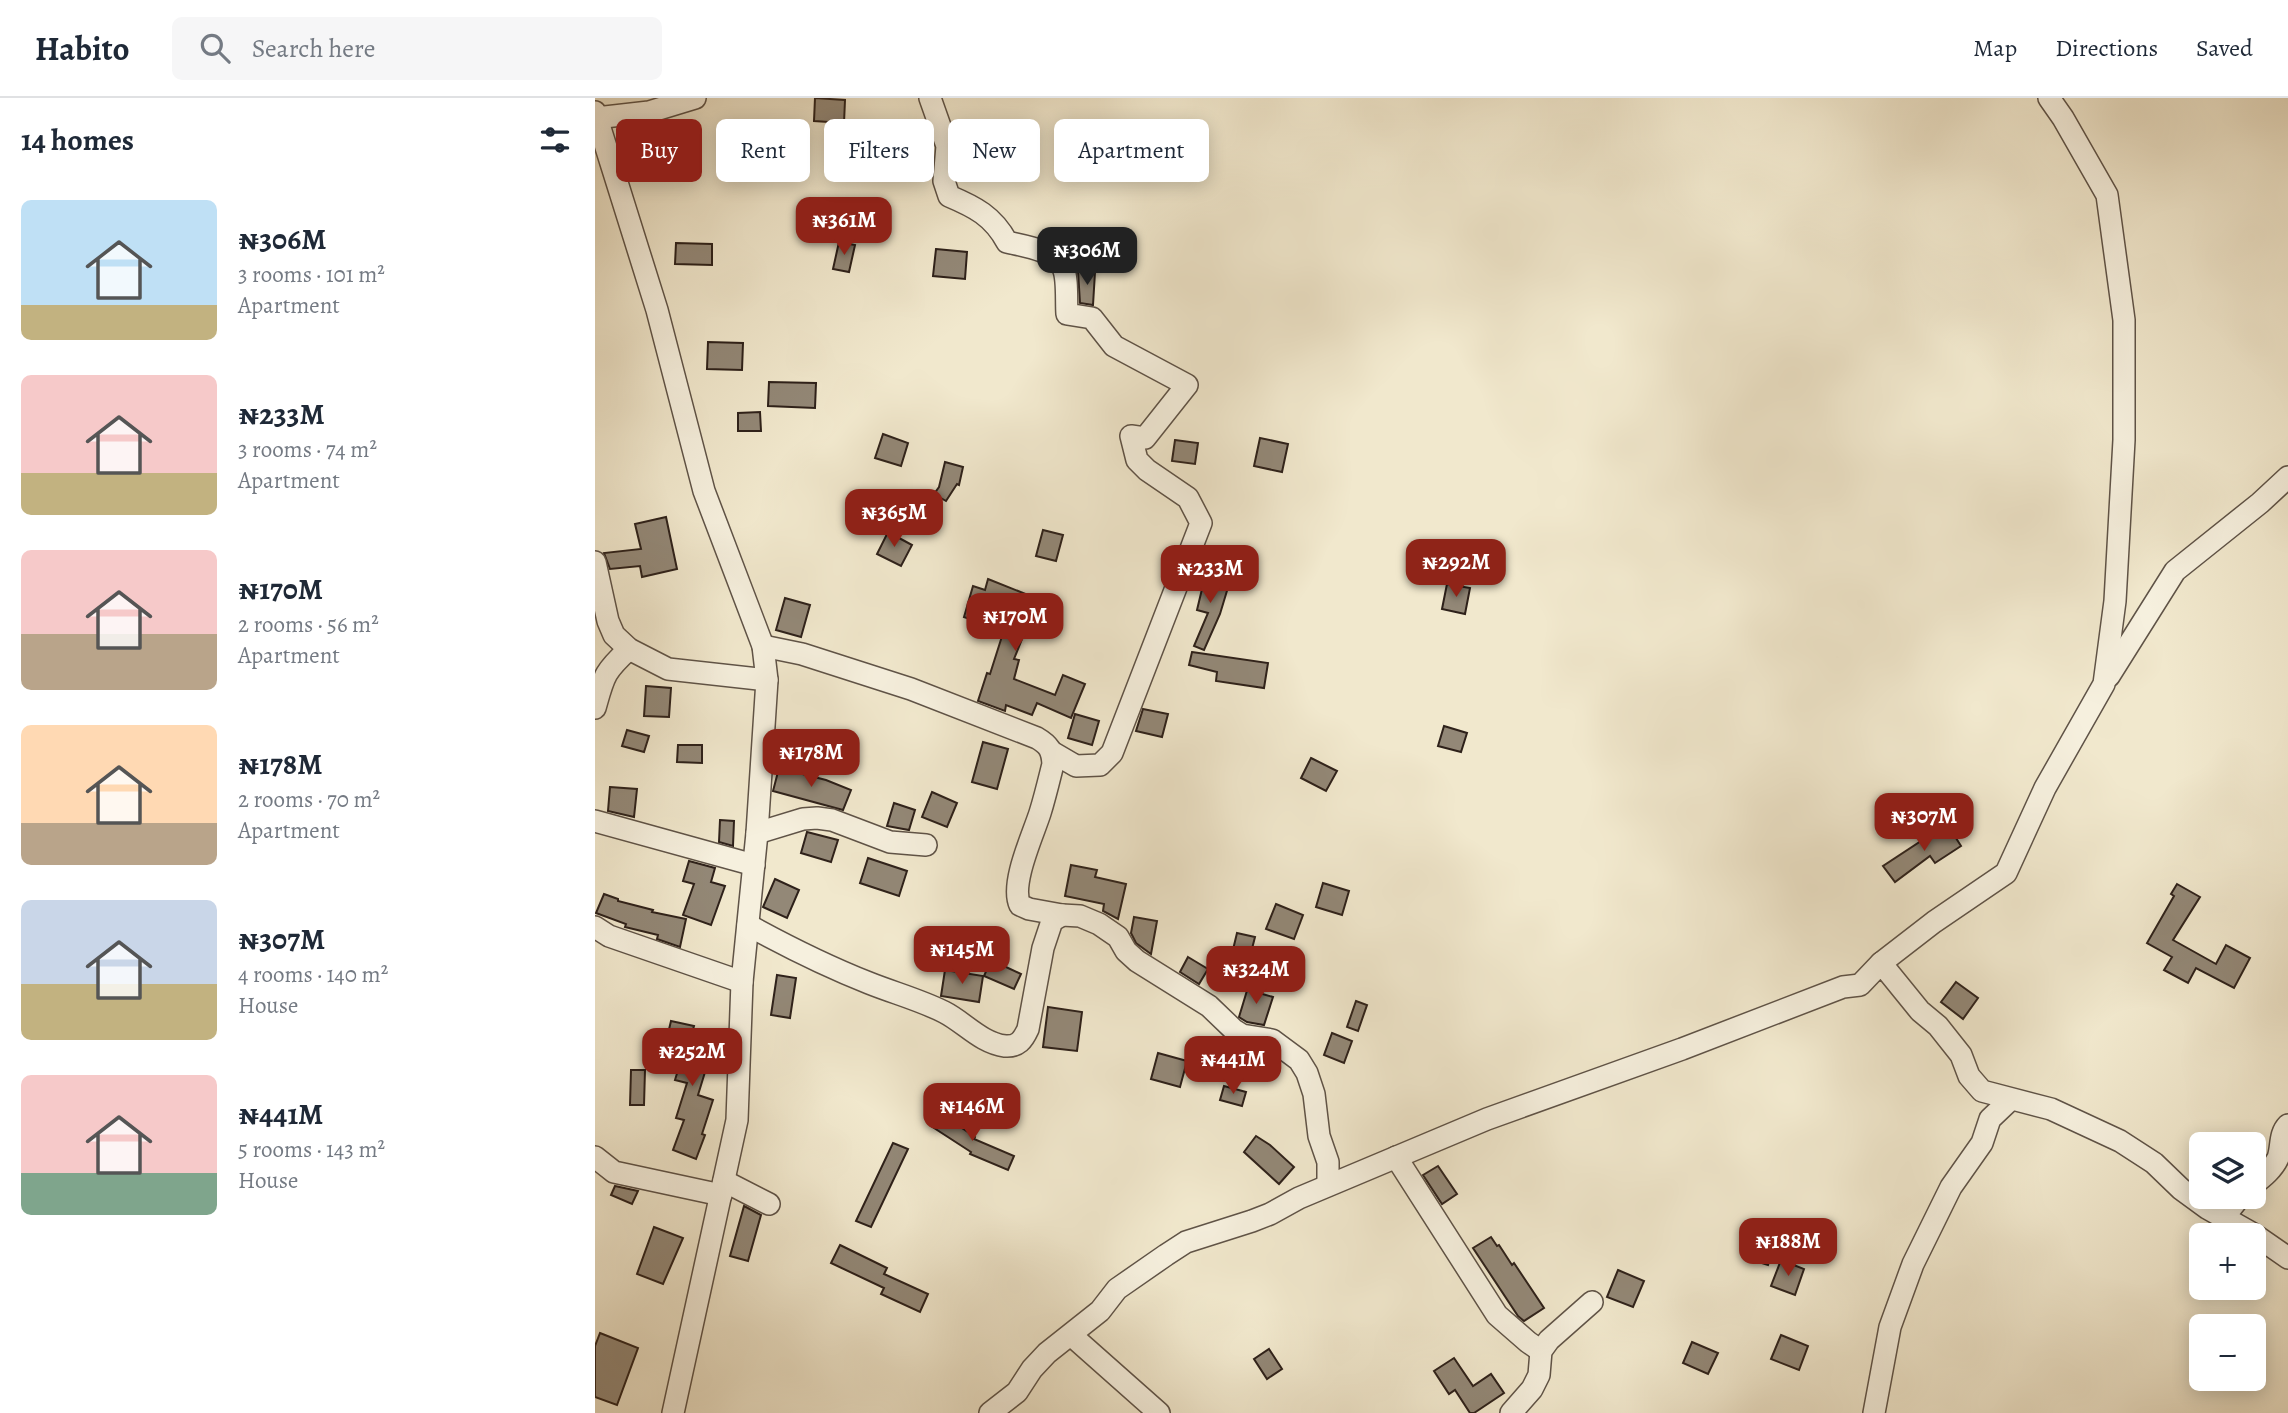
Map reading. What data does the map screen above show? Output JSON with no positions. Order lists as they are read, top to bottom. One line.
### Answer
{"page":{"header":"Habito","search":"Search here","nav":["Map","Directions","Saved"],"heading":"14 homes","chip":["Buy","Rent","Filters","New","Apartment"],"list":[{"name":"₦306M","note":"3 rooms · 101 m² · Apartment"},{"name":"₦233M","note":"3 rooms · 74 m² · Apartment"},{"name":"₦170M","note":"2 rooms · 56 m² · Apartment"},{"name":"₦178M","note":"2 rooms · 70 m² · Apartment"},{"name":"₦307M","note":"4 rooms · 140 m² · House"},{"name":"₦441M","note":"5 rooms · 143 m² · House"}],"price":["₦361M","₦306M","₦365M","₦292M","₦233M","₦170M","₦178M","₦307M","₦145M","₦324M","₦252M","₦441M","₦146M","₦188M"],"map_buttons":["+","−"]}}
